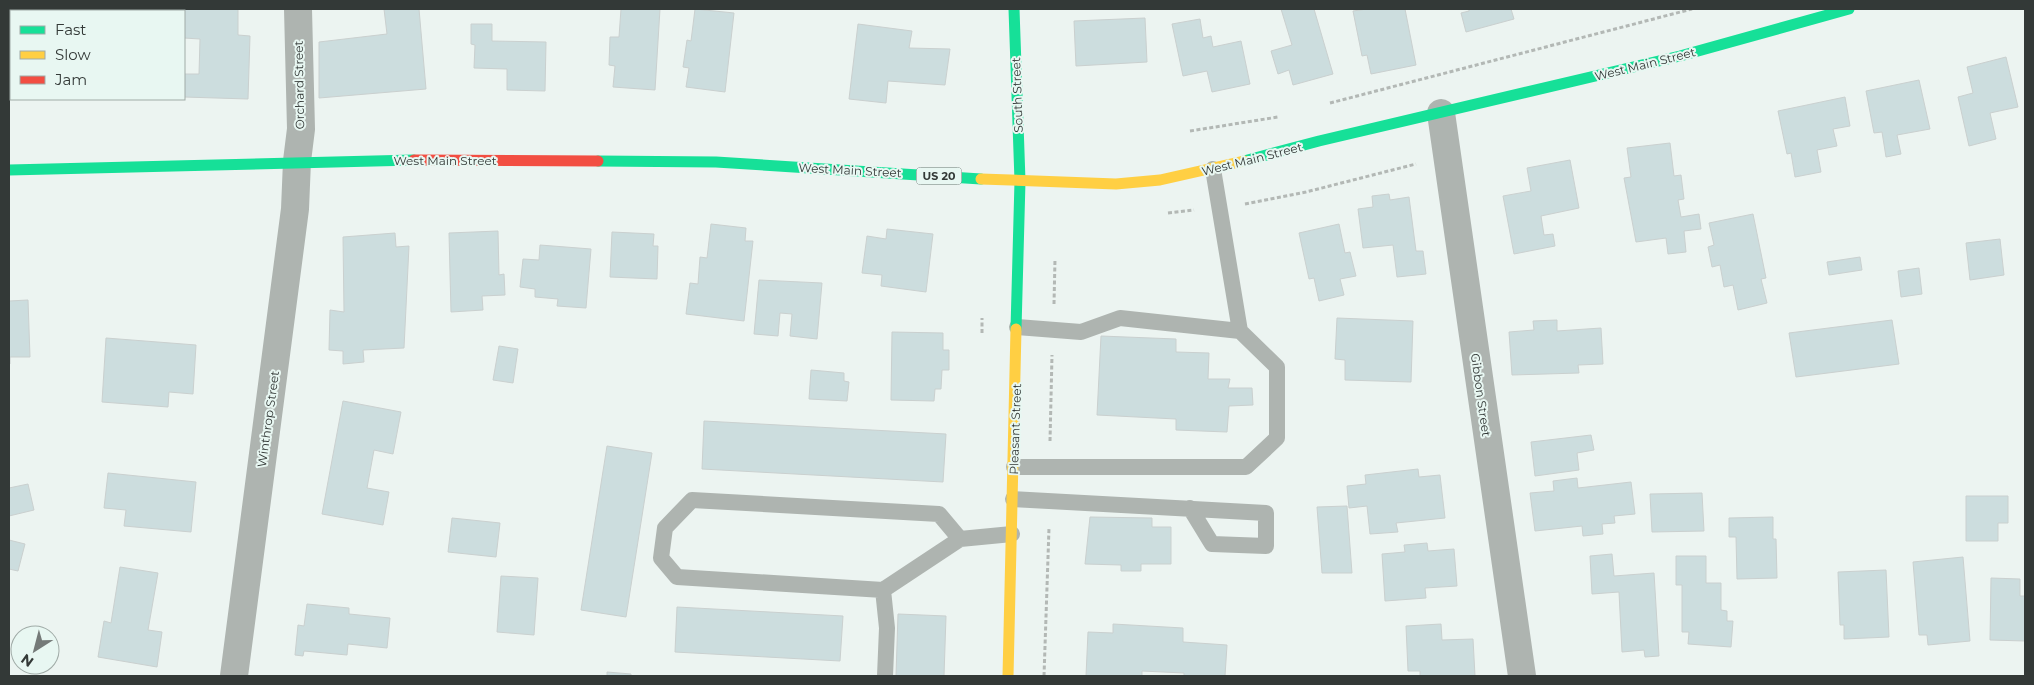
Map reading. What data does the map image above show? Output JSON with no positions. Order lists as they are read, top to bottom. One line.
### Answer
{"streets":{"main road":["West Main Street","South Street","US 20","Pleasant Street"],"street":["Orchard Street","Gibbon Street","Winthrop Street"]},"crossings":[["West Main Street","Orchard Street"],["West Main Street","South Street"],["West Main Street","Gibbon Street"],["West Main Street","Winthrop Street"],["West Main Street","Pleasant Street"],["Orchard Street","Winthrop Street"],["South Street","Pleasant Street"]],"legend":["Fast","Slow","Jam"],"north":"bottom left"}
